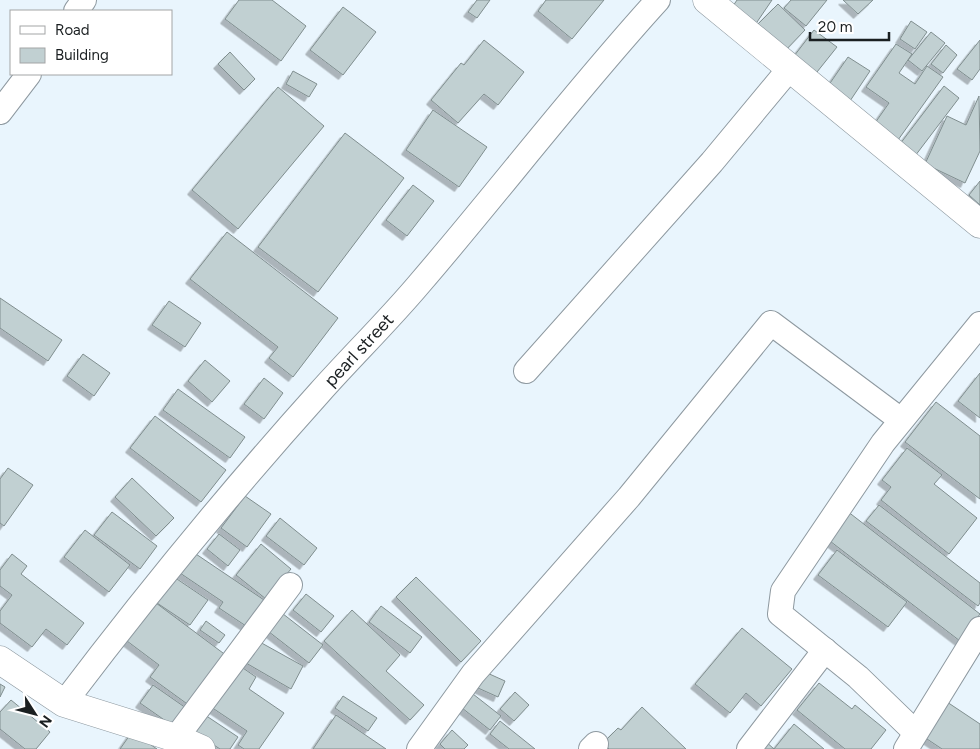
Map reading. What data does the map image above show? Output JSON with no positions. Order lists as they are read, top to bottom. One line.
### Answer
{"streets":{"street":["pearl street"]},"legend":["Road","Building"],"scale_bar":"20 m","north":"bottom right"}
